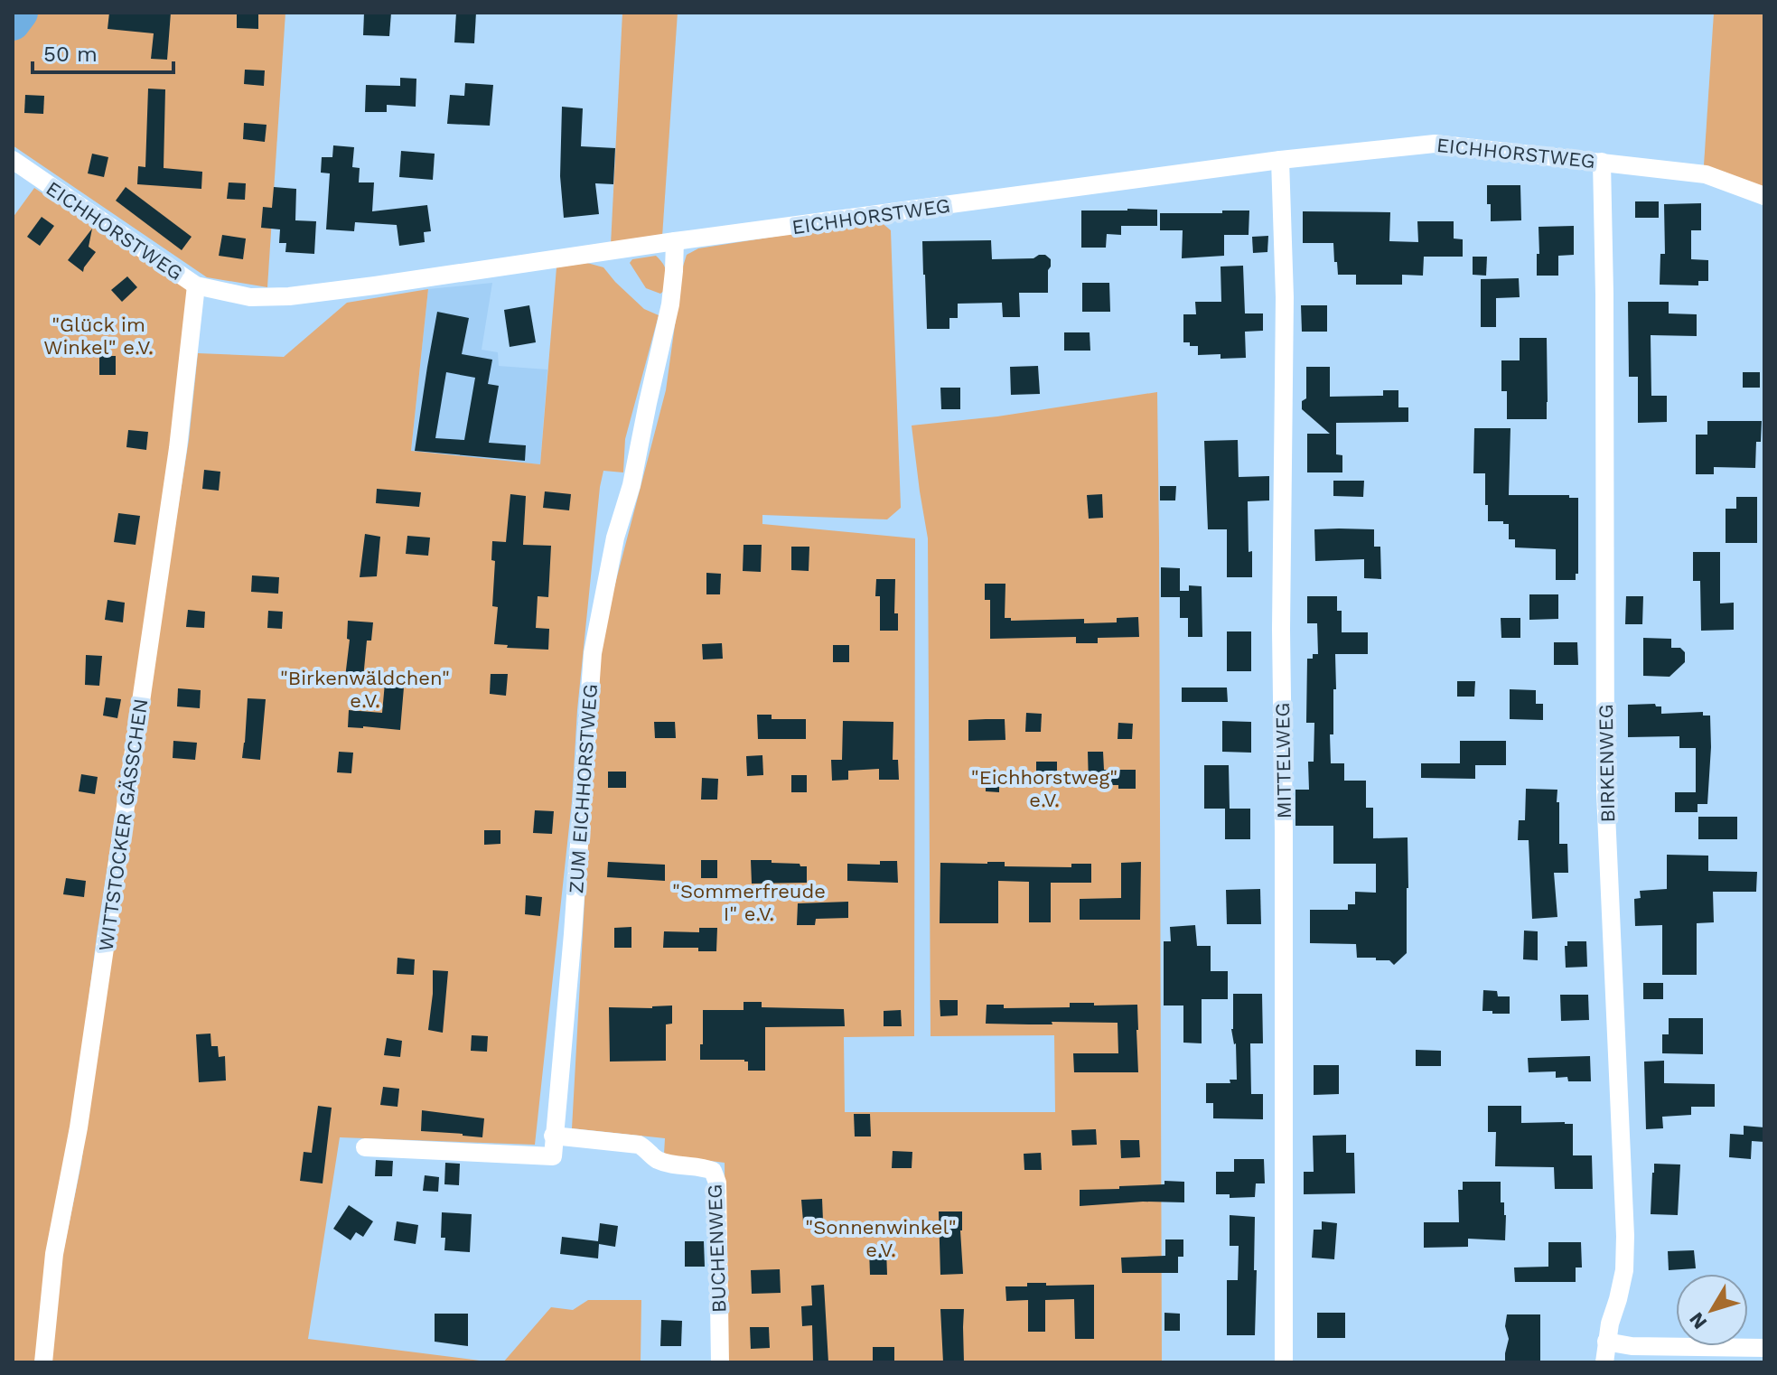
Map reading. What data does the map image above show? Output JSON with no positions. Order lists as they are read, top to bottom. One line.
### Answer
{"streets":{"street":["EICHHORSTWEG","MITTELWEG","BIRKENWEG","ZUM EICHHORSTWEG","WITTSTOCKER GÄSSCHEN","BUCHENWEG"]},"crossings":[["EICHHORSTWEG","MITTELWEG"],["EICHHORSTWEG","BIRKENWEG"],["EICHHORSTWEG","ZUM EICHHORSTWEG"],["EICHHORSTWEG","WITTSTOCKER GÄSSCHEN"],["ZUM EICHHORSTWEG","BUCHENWEG"]],"parks":["\"Glück im Winkel\" e.V.","\"Birkenwäldchen\" e.V.","\"Eichhorstweg\" e.V.","\"Sommerfreude I\" e.V.","\"Sonnenwinkel\" e.V."],"scale_bar":"50 m","north":"bottom left"}
